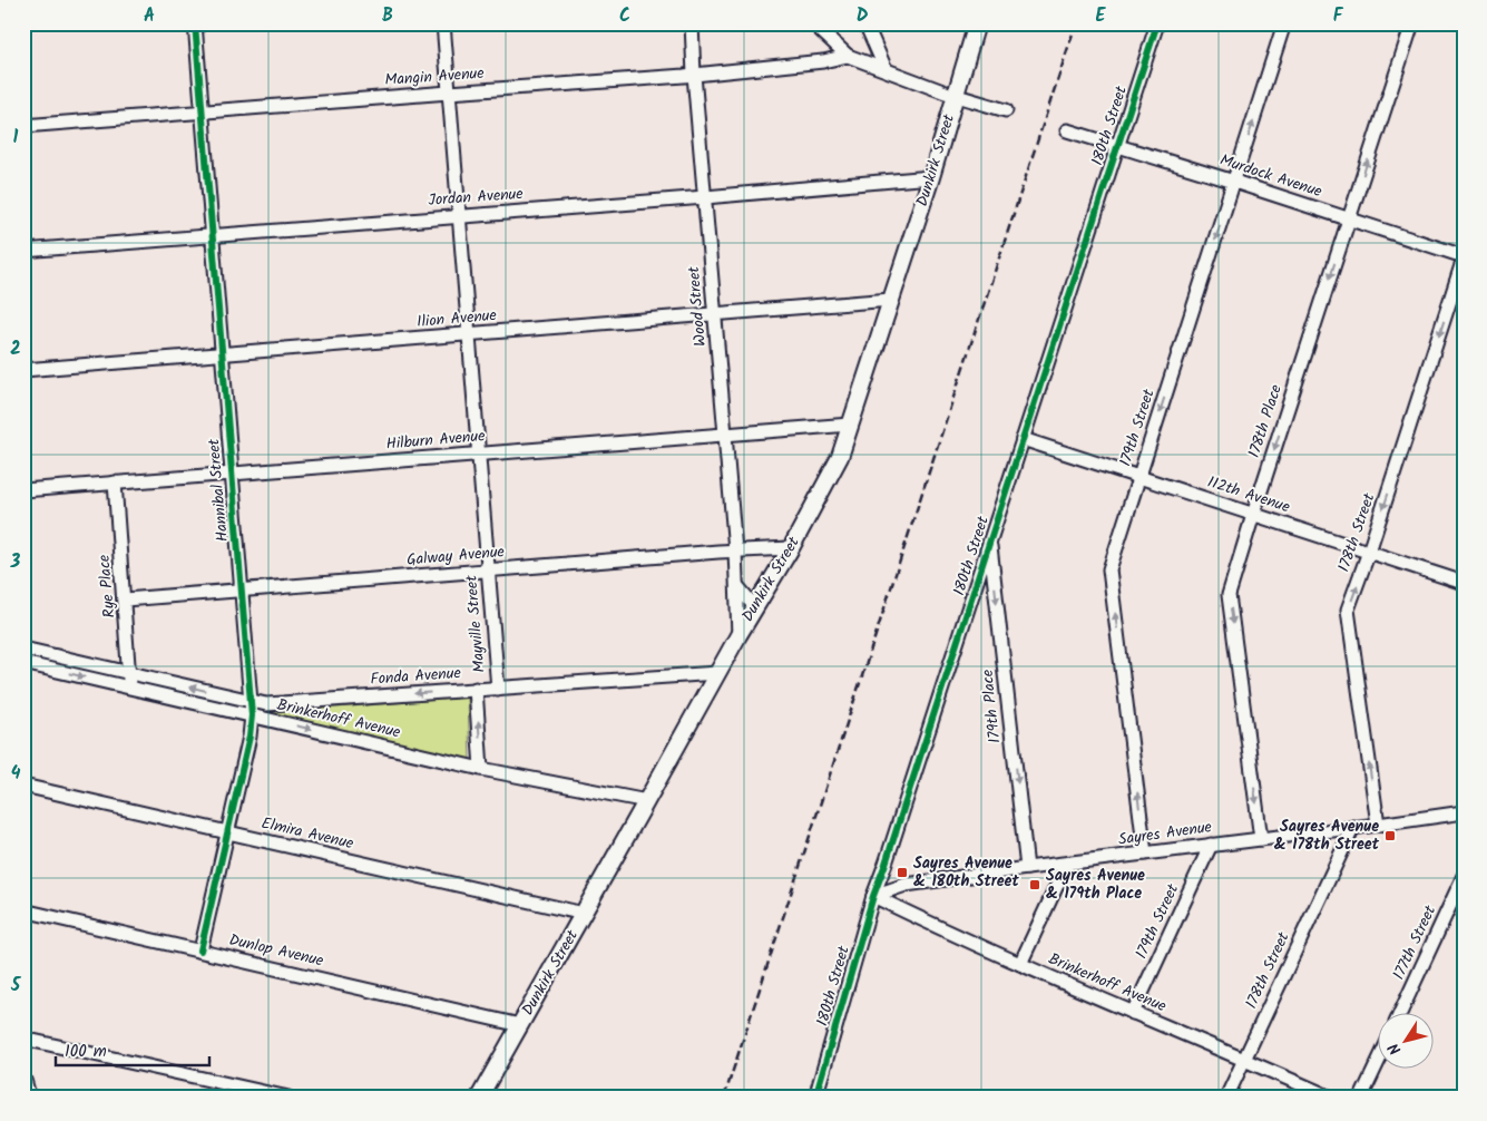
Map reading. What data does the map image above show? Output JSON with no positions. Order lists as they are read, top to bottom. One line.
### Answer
{"streets":{"main road":["Dunkirk Street"],"street":["Mangin Avenue","180th Street","Murdock Avenue","Jordan Avenue","Wood Street","Ilion Avenue","178th Place","179th Street","Hilburn Avenue","Hannibal Street","112th Avenue","178th Street","Galway Avenue","Rye Place","Mayville Street","Fonda Avenue","179th Place","Brinkerhoff Avenue","Elmira Avenue","Sayres Avenue","177th Street","Dunlop Avenue"]},"crossings":[["Mangin Avenue","Wood Street"],["Mangin Avenue","Hannibal Street"],["Mangin Avenue","Mayville Street"],["180th Street","Murdock Avenue"],["180th Street","112th Avenue"],["180th Street","179th Place"],["180th Street","Brinkerhoff Avenue"],["180th Street","Sayres Avenue"],["Dunkirk Street","Jordan Avenue"],["Dunkirk Street","Wood Street"],["Dunkirk Street","Ilion Avenue"],["Dunkirk Street","Hilburn Avenue"],["Dunkirk Street","Galway Avenue"],["Dunkirk Street","Fonda Avenue"],["Dunkirk Street","Brinkerhoff Avenue"],["Dunkirk Street","Elmira Avenue"],["Dunkirk Street","Dunlop Avenue"],["Murdock Avenue","178th Place"],["Murdock Avenue","179th Street"],["Murdock Avenue","178th Street"],["Jordan Avenue","Wood Street"],["Jordan Avenue","Hannibal Street"],["Jordan Avenue","Mayville Street"],["Wood Street","Ilion Avenue"],["Wood Street","Hilburn Avenue"],["Wood Street","Galway Avenue"],["Ilion Avenue","Hannibal Street"],["Ilion Avenue","Mayville Street"],["178th Place","112th Avenue"],["178th Place","Sayres Avenue"],["179th Street","112th Avenue"],["179th Street","Brinkerhoff Avenue"],["179th Street","Sayres Avenue"],["Hilburn Avenue","Hannibal Street"],["Hilburn Avenue","Rye Place"],["Hilburn Avenue","Mayville Street"],["Hannibal Street","Galway Avenue"],["Hannibal Street","Fonda Avenue"],["Hannibal Street","Brinkerhoff Avenue"],["Hannibal Street","Elmira Avenue"],["Hannibal Street","Dunlop Avenue"],["112th Avenue","178th Street"],["178th Street","Brinkerhoff Avenue"],["178th Street","Sayres Avenue"],["Galway Avenue","Rye Place"],["Galway Avenue","Mayville Street"],["Rye Place","Brinkerhoff Avenue"],["Mayville Street","Fonda Avenue"],["Mayville Street","Brinkerhoff Avenue"],["179th Place","Sayres Avenue"],["Brinkerhoff Avenue","Sayres Avenue"]],"one_way":["Fonda Avenue","179th Place"],"places":{"transit":["Sayres Avenue & 178th Street","Sayres Avenue & 180th Street","Sayres Avenue & 179th Place"]},"scale_bar":"100 m","north":"bottom left","grid":{"columns":["A","B","C","D","E","F"],"rows":["1","2","3","4","5"]}}
